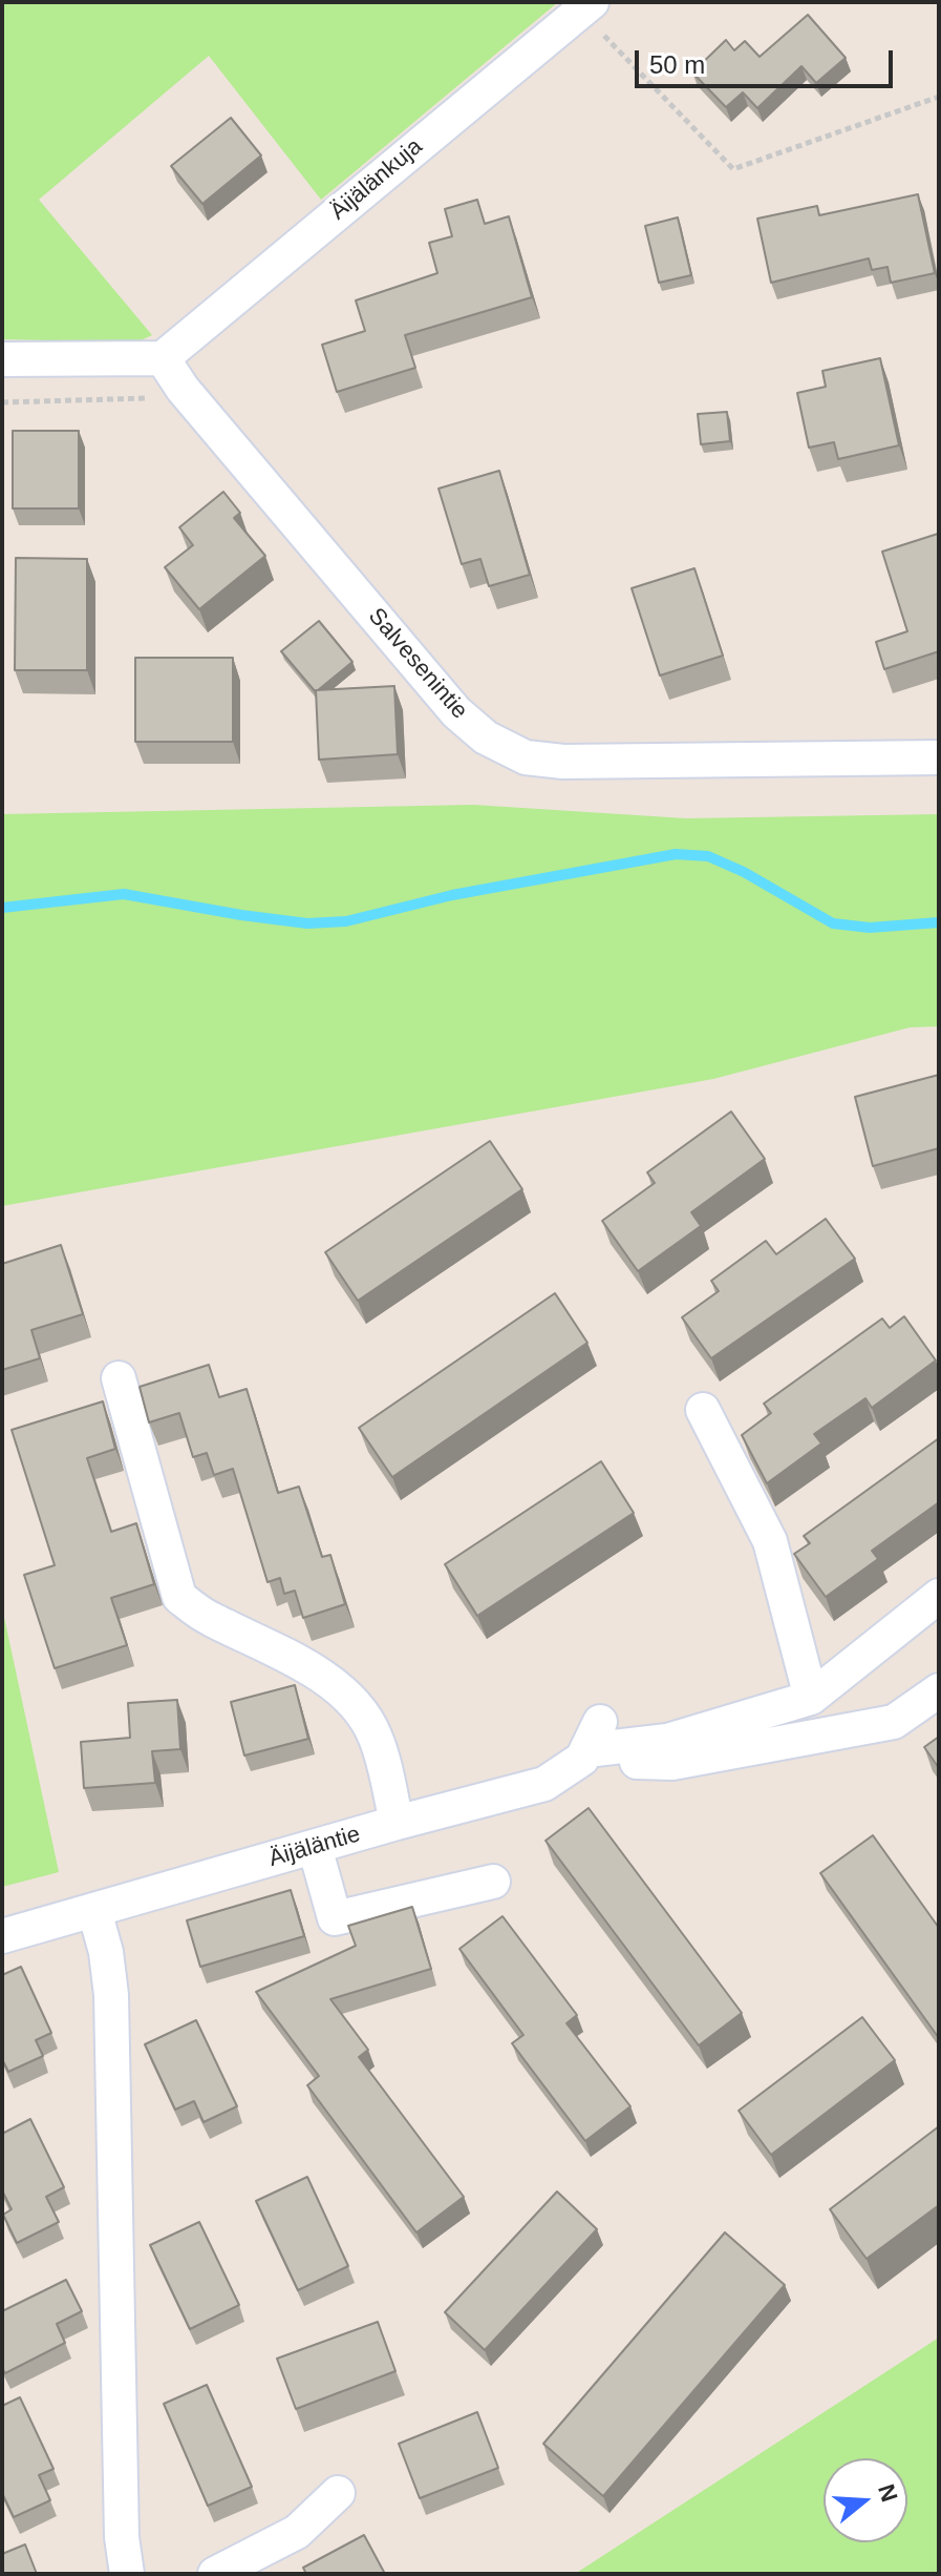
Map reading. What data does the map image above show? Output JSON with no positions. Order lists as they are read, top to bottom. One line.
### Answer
{"streets":{"street":["Äijälänkuja","Salvesenintie","Äijäläntie"]},"crossings":[["Äijälänkuja","Salvesenintie"]],"scale_bar":"50 m","north":"right"}
